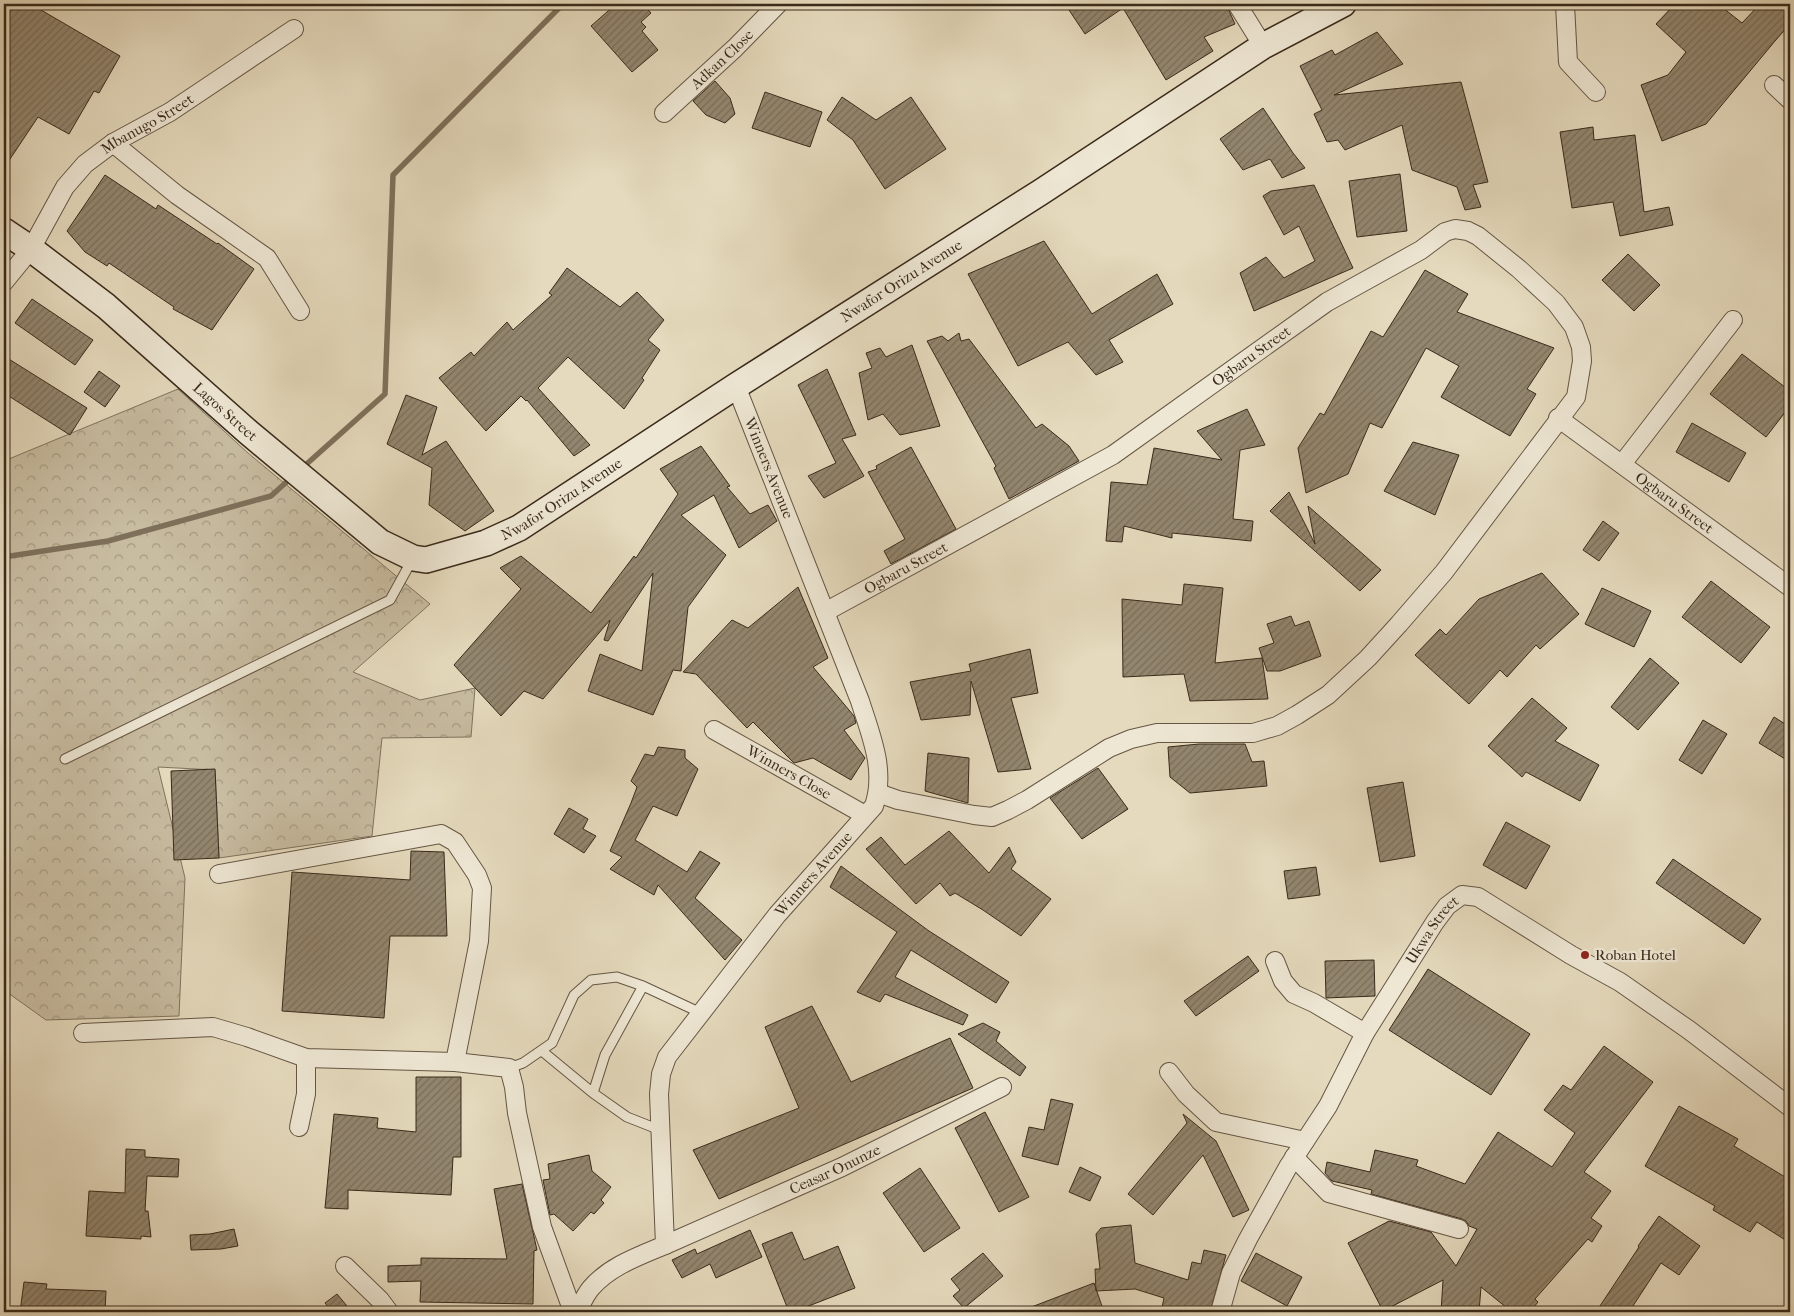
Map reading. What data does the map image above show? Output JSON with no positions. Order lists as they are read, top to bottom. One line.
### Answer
{"streets":{"street":["Adkan Close","Mbanugo Street","Nwafor Orizu Avenue","Ogbaru Street","Lagos Street","Winners Avenue","Winners Close","Ukwa Street","Ceasar Onunze"]},"crossings":[["Mbanugo Street","Lagos Street"],["Nwafor Orizu Avenue","Lagos Street"],["Nwafor Orizu Avenue","Winners Avenue"],["Ogbaru Street","Winners Avenue"],["Winners Avenue","Winners Close"],["Winners Avenue","Ceasar Onunze"]],"places":["Roban Hotel"]}
